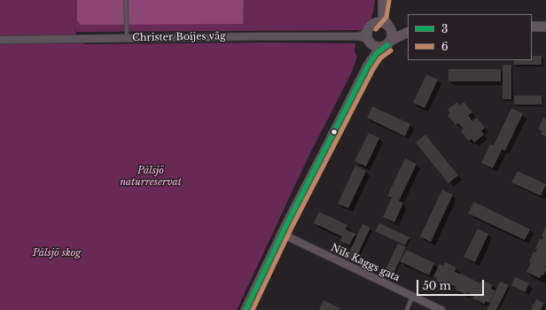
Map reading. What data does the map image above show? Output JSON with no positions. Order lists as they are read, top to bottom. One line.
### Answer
{"streets":{"street":["Christer Boijes väg","Nils Kaggs gata"]},"parks":["Pålsjö naturreservat","Pålsjö skog"],"lines":["transit line 6","transit line 3"],"legend":["3","6"],"scale_bar":"50 m"}
